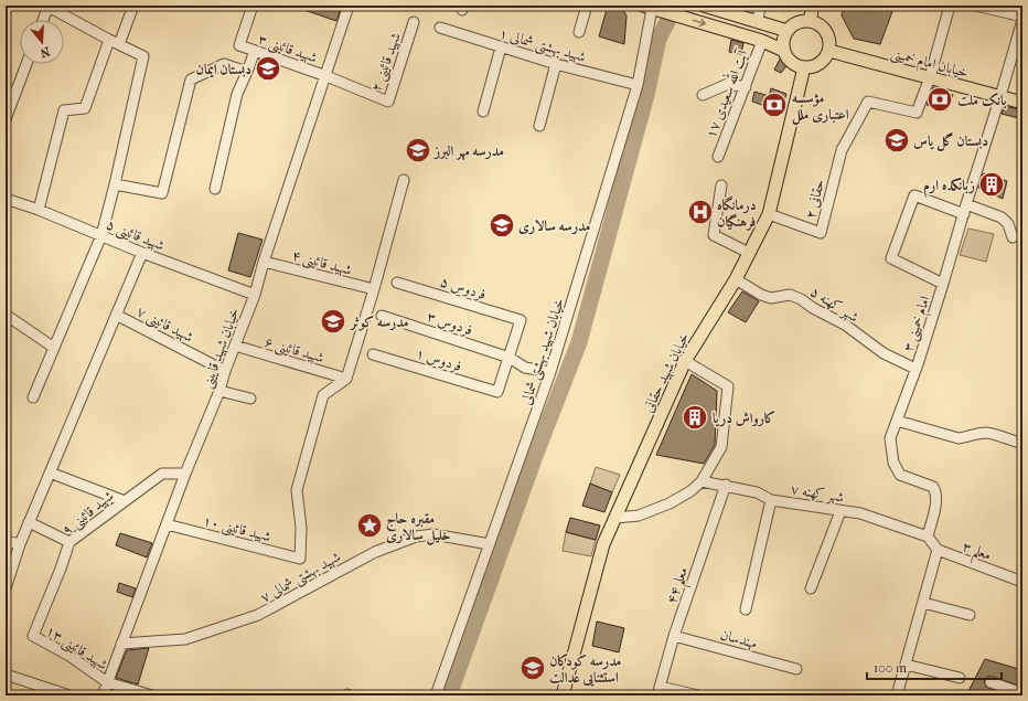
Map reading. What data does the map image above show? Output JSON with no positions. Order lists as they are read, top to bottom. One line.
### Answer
{"streets":{"main road":["خیابان امام خمینی","خیابان شهید حقانی"],"street":["شهید بهشتی شمالی ۱","شهید قائینی ۳","شهید قائینی ۲","آیت الله سعیدی ۱۷","حقانی ۲","شهید قائینی ۵","شهید قائینی ۴","فردوس ۵","شهر کهنه ۵","فردوس ۳","شهید قائینی ۷","امام خمینی ۳","خیابان شهید قایینی","شهید قائینی ۶","خیابان شهید بهشتی شمالی","فردوس ۱","شهر کهنه ۷","شهید قائینی ۹","شهید قائینی ۱۰","معلم ۳","شهید بهشتی شمالی ۷","معلم ۴۴","مهندسان","شهید قائینی ۱۳"]},"crossings":[["شهید بهشتی شمالی ۱","خیابان شهید بهشتی شمالی"],["شهید قائینی ۳","شهید قائینی ۲"],["شهید قائینی ۳","خیابان شهید قایینی"],["شهید قائینی ۲","خیابان شهید قایینی"],["خیابان امام خمینی","حقانی ۲"],["خیابان امام خمینی","امام خمینی ۳"],["خیابان امام خمینی","خیابان شهید حقانی"],["حقانی ۲","خیابان شهید حقانی"],["شهید قائینی ۵","خیابان شهید قایینی"],["شهید قائینی ۴","خیابان شهید قایینی"],["فردوس ۵","فردوس ۳"],["فردوس ۵","فردوس ۱"],["شهر کهنه ۵","امام خمینی ۳"],["شهر کهنه ۵","خیابان شهید حقانی"],["فردوس ۳","خیابان شهید بهشتی شمالی"],["فردوس ۳","فردوس ۱"],["شهید قائینی ۷","خیابان شهید قایینی"],["امام خمینی ۳","شهر کهنه ۷"],["خیابان شهید قایینی","شهید قائینی ۶"],["خیابان شهید قایینی","شهید قائینی ۹"],["خیابان شهید قایینی","شهید قائینی ۱۰"],["خیابان شهید قایینی","شهید بهشتی شمالی ۷"],["خیابان شهید قایینی","شهید قائینی ۱۳"],["شهید قائینی ۶","شهید قائینی ۱۰"],["خیابان شهید بهشتی شمالی","شهید بهشتی شمالی ۷"],["شهر کهنه ۷","معلم ۴۴"],["شهید قائینی ۹","شهید قائینی ۱۳"],["معلم ۴۴","مهندسان"]],"places":{"school or university":["دبستان ایمان","دبستان گل یاس","مدرسه مهر البرز","مدرسه سالاری","مدرسه کوثر","مدرسه کودکان استثنایی عدالت"],"bank":["بانک ملت","مؤسسه اعتباری ملل"],"building":["زبانکده ارم","کارواش دریا"],"hospital":["درمانگاه فرهنگیان"],"place":["مقبره حاج خلیل سالاری"]},"scale_bar":"100 m","north":"bottom"}
